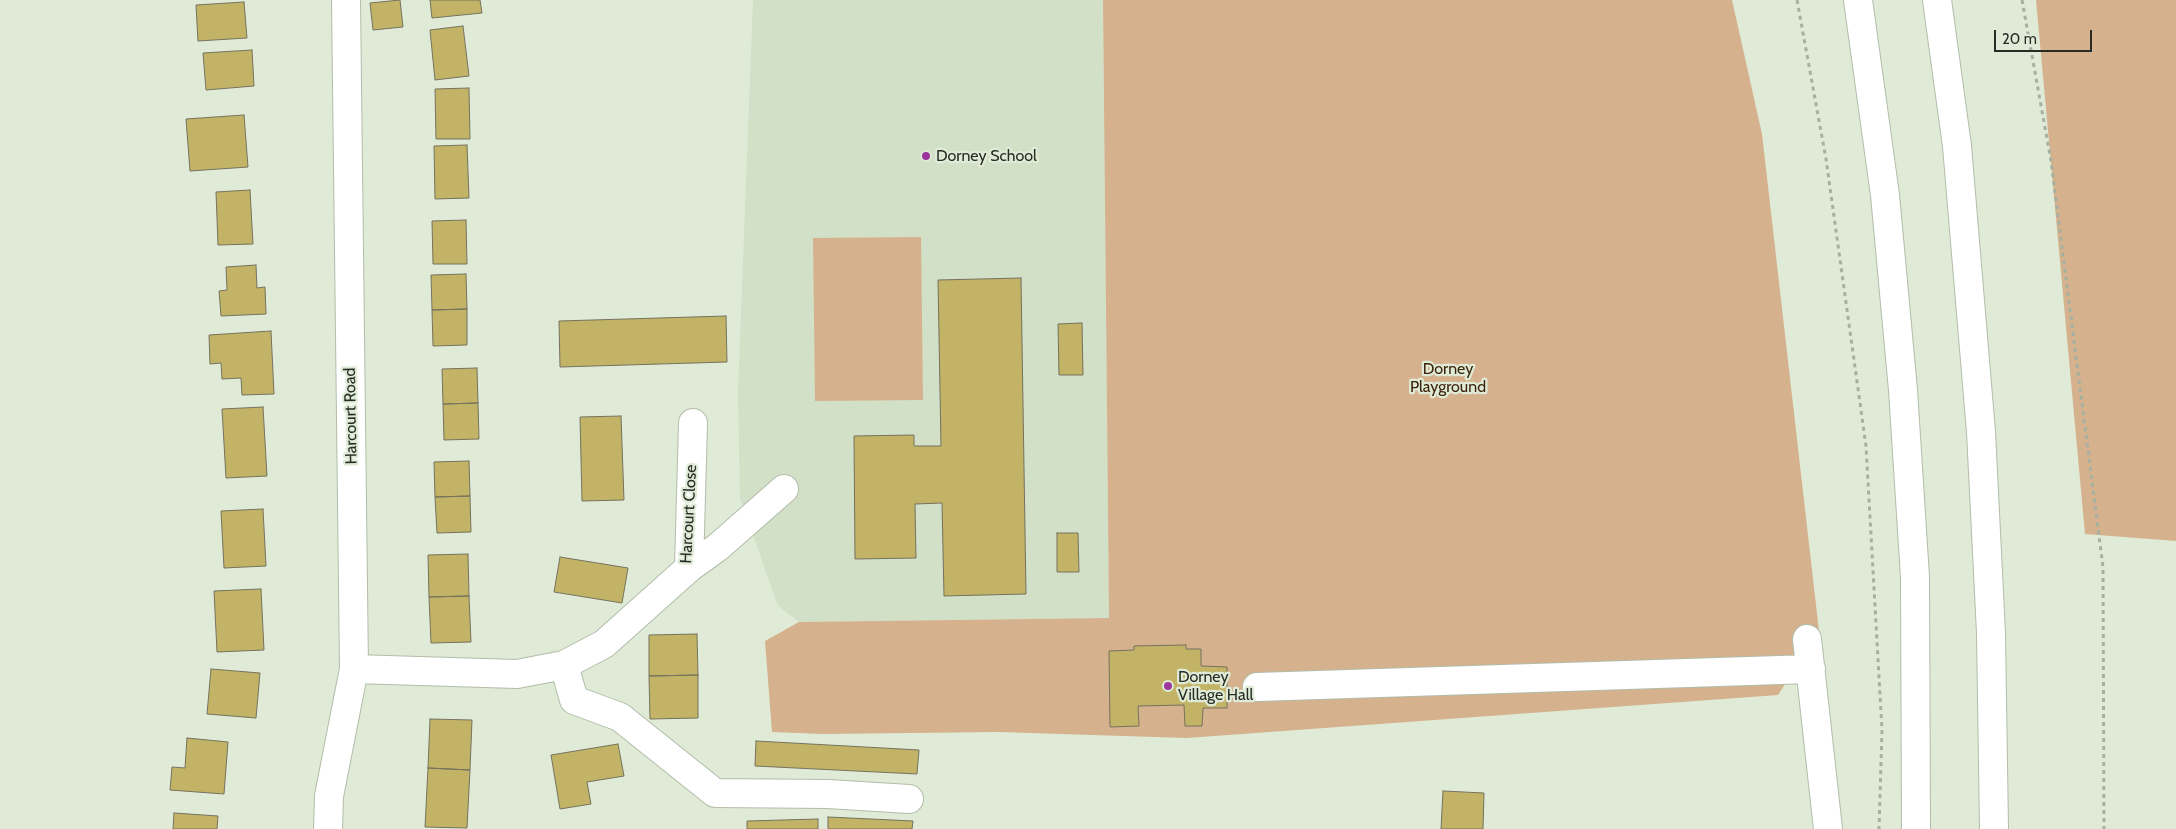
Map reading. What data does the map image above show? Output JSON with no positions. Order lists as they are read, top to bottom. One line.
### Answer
{"streets":{"main road":["Harcourt Road","Harcourt Close"]},"crossings":[["Harcourt Road","Harcourt Close"]],"parks":["Dorney Playground"],"places":["Dorney School","Dorney Village Hall"],"scale_bar":"20 m"}
